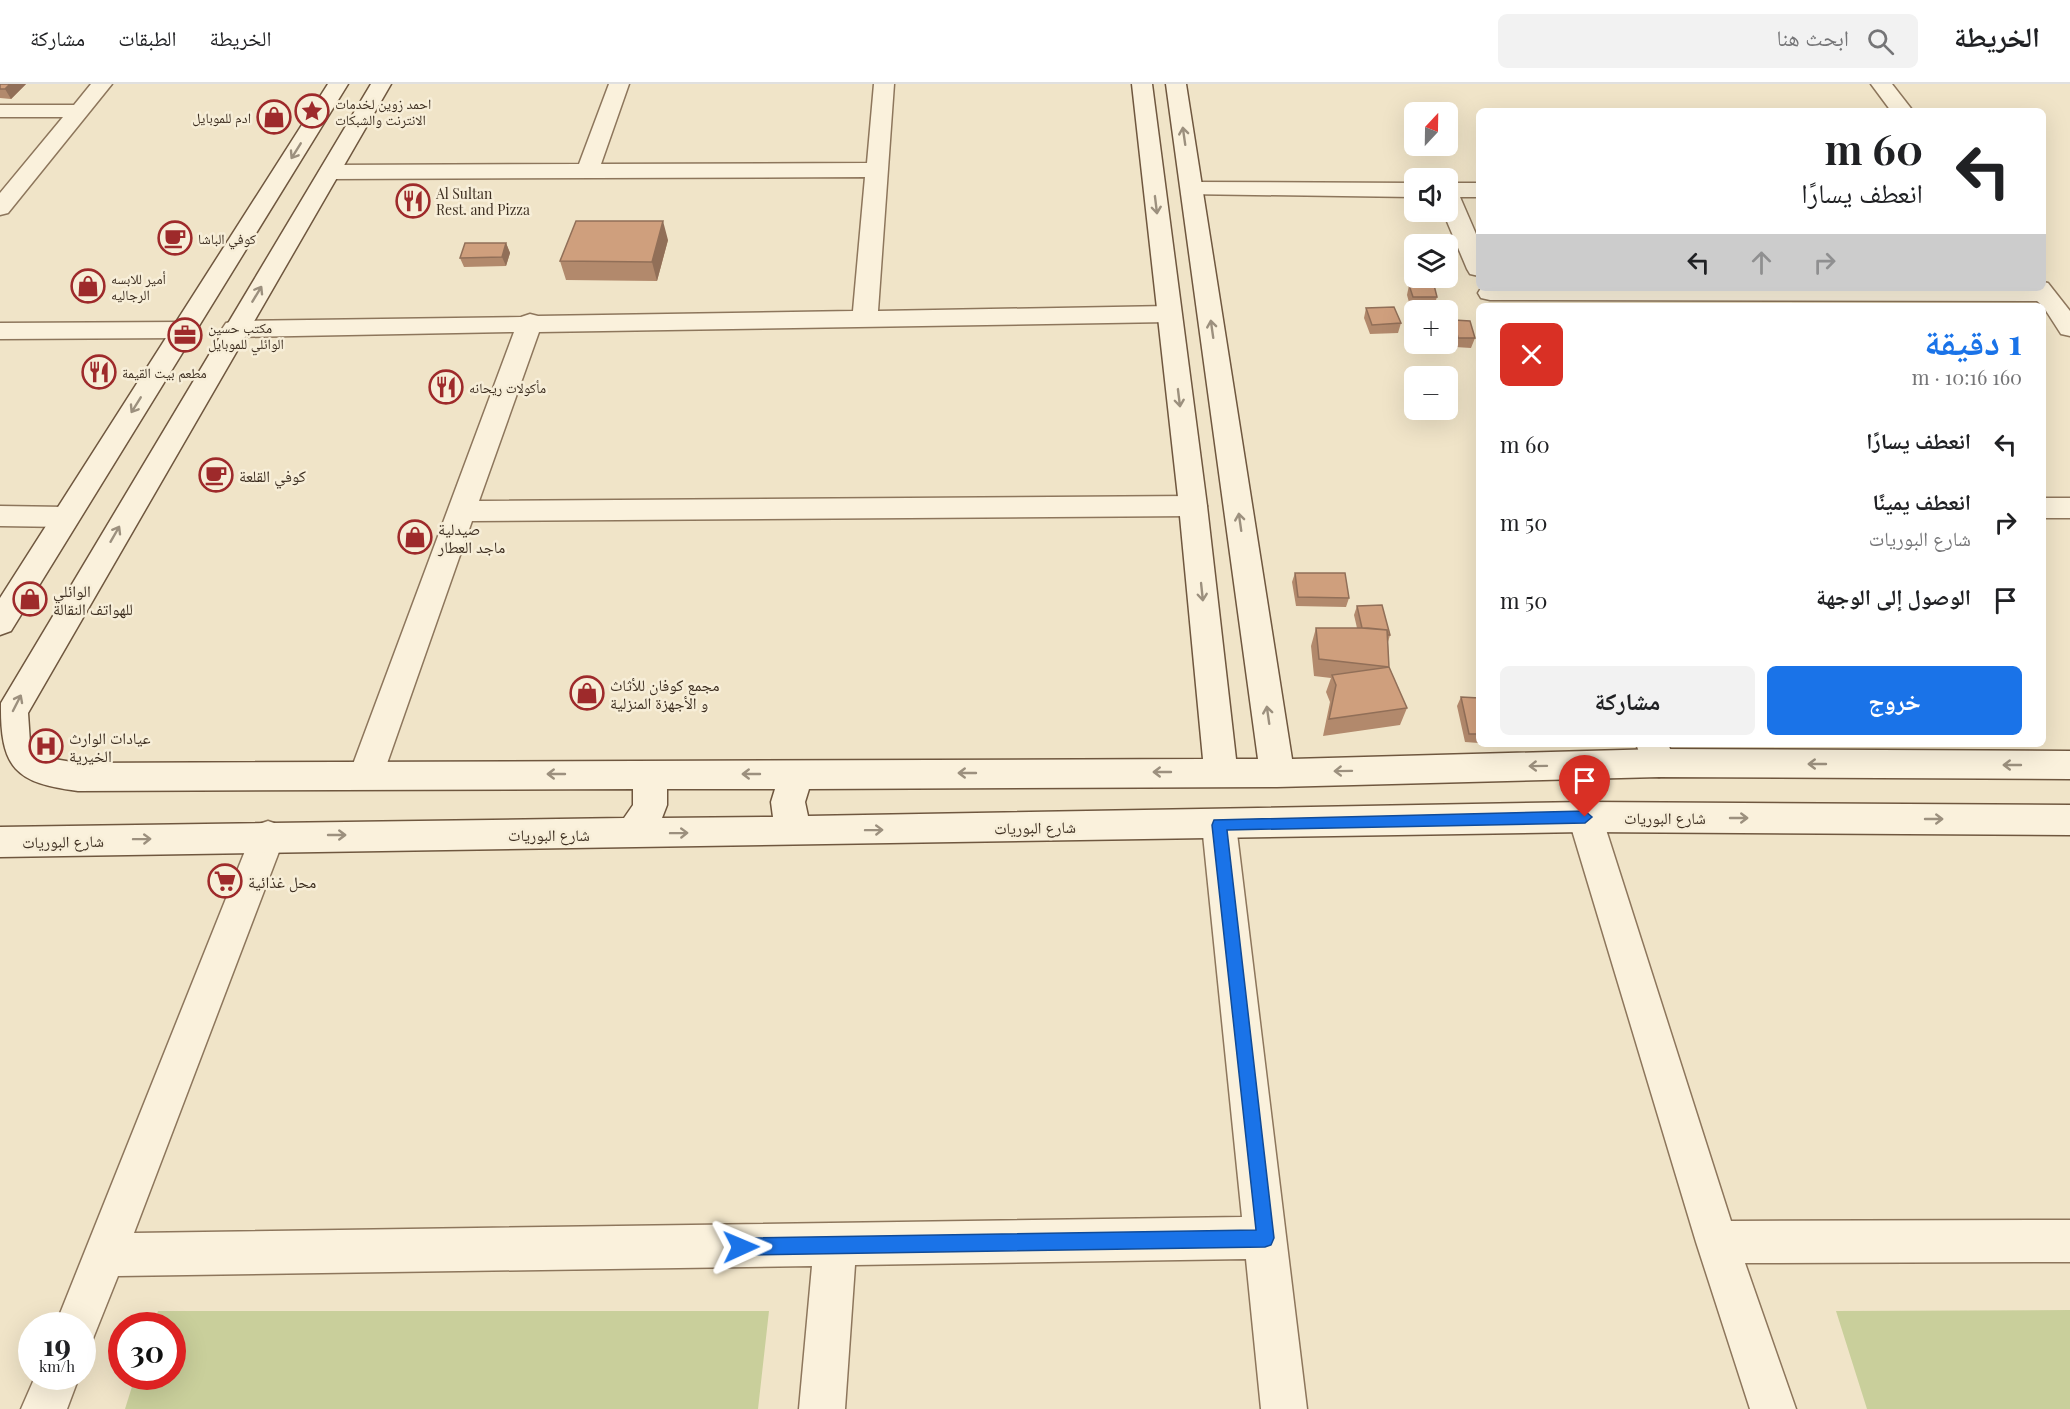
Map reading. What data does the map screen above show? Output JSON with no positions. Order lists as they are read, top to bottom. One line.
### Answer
{"streets":{"street":["شارع البوريات"]},"places":{"place":["احمد زوين لخدمات الانترنت والشبكات"],"shop":["ادم للموبايل","أمير للابسه الرجاليه","صيدلية ماجد العطار","الوائلي للهواتف النقالة","مجمع كوفان للأثاث و الأجهزة المنزلية"],"restaurant":["Al Sultan Rest. and Pizza","مطعم بيت القيمة","مأكولات ريحانه"],"cafe":["كوفي الباشا","كوفي القلعة"],"office":["مكتب حسين الوائلي للموبايل"],"hospital":["عيادات الوارث الخيرية"],"supermarket":["محل غذائية"]},"north":"top","page":{"header":"الخريطة","search":"ابحث هنا","nav":["الخريطة","الطبقات","مشاركة"],"map_buttons":["+","−"],"turn":["60 m","انعطف يسارًا"],"heading":["1 دقيقة","160 m · 10:16"],"list":[{"name":"انعطف يسارًا","value":"60 m"},{"name":"انعطف يمينًا","note":"شارع البوريات","value":"50 m"},{"name":"الوصول إلى الوجهة","value":"50 m"}],"buttons":["خروج","مشاركة"],"speed":"19 km/h","limit":"30"}}
